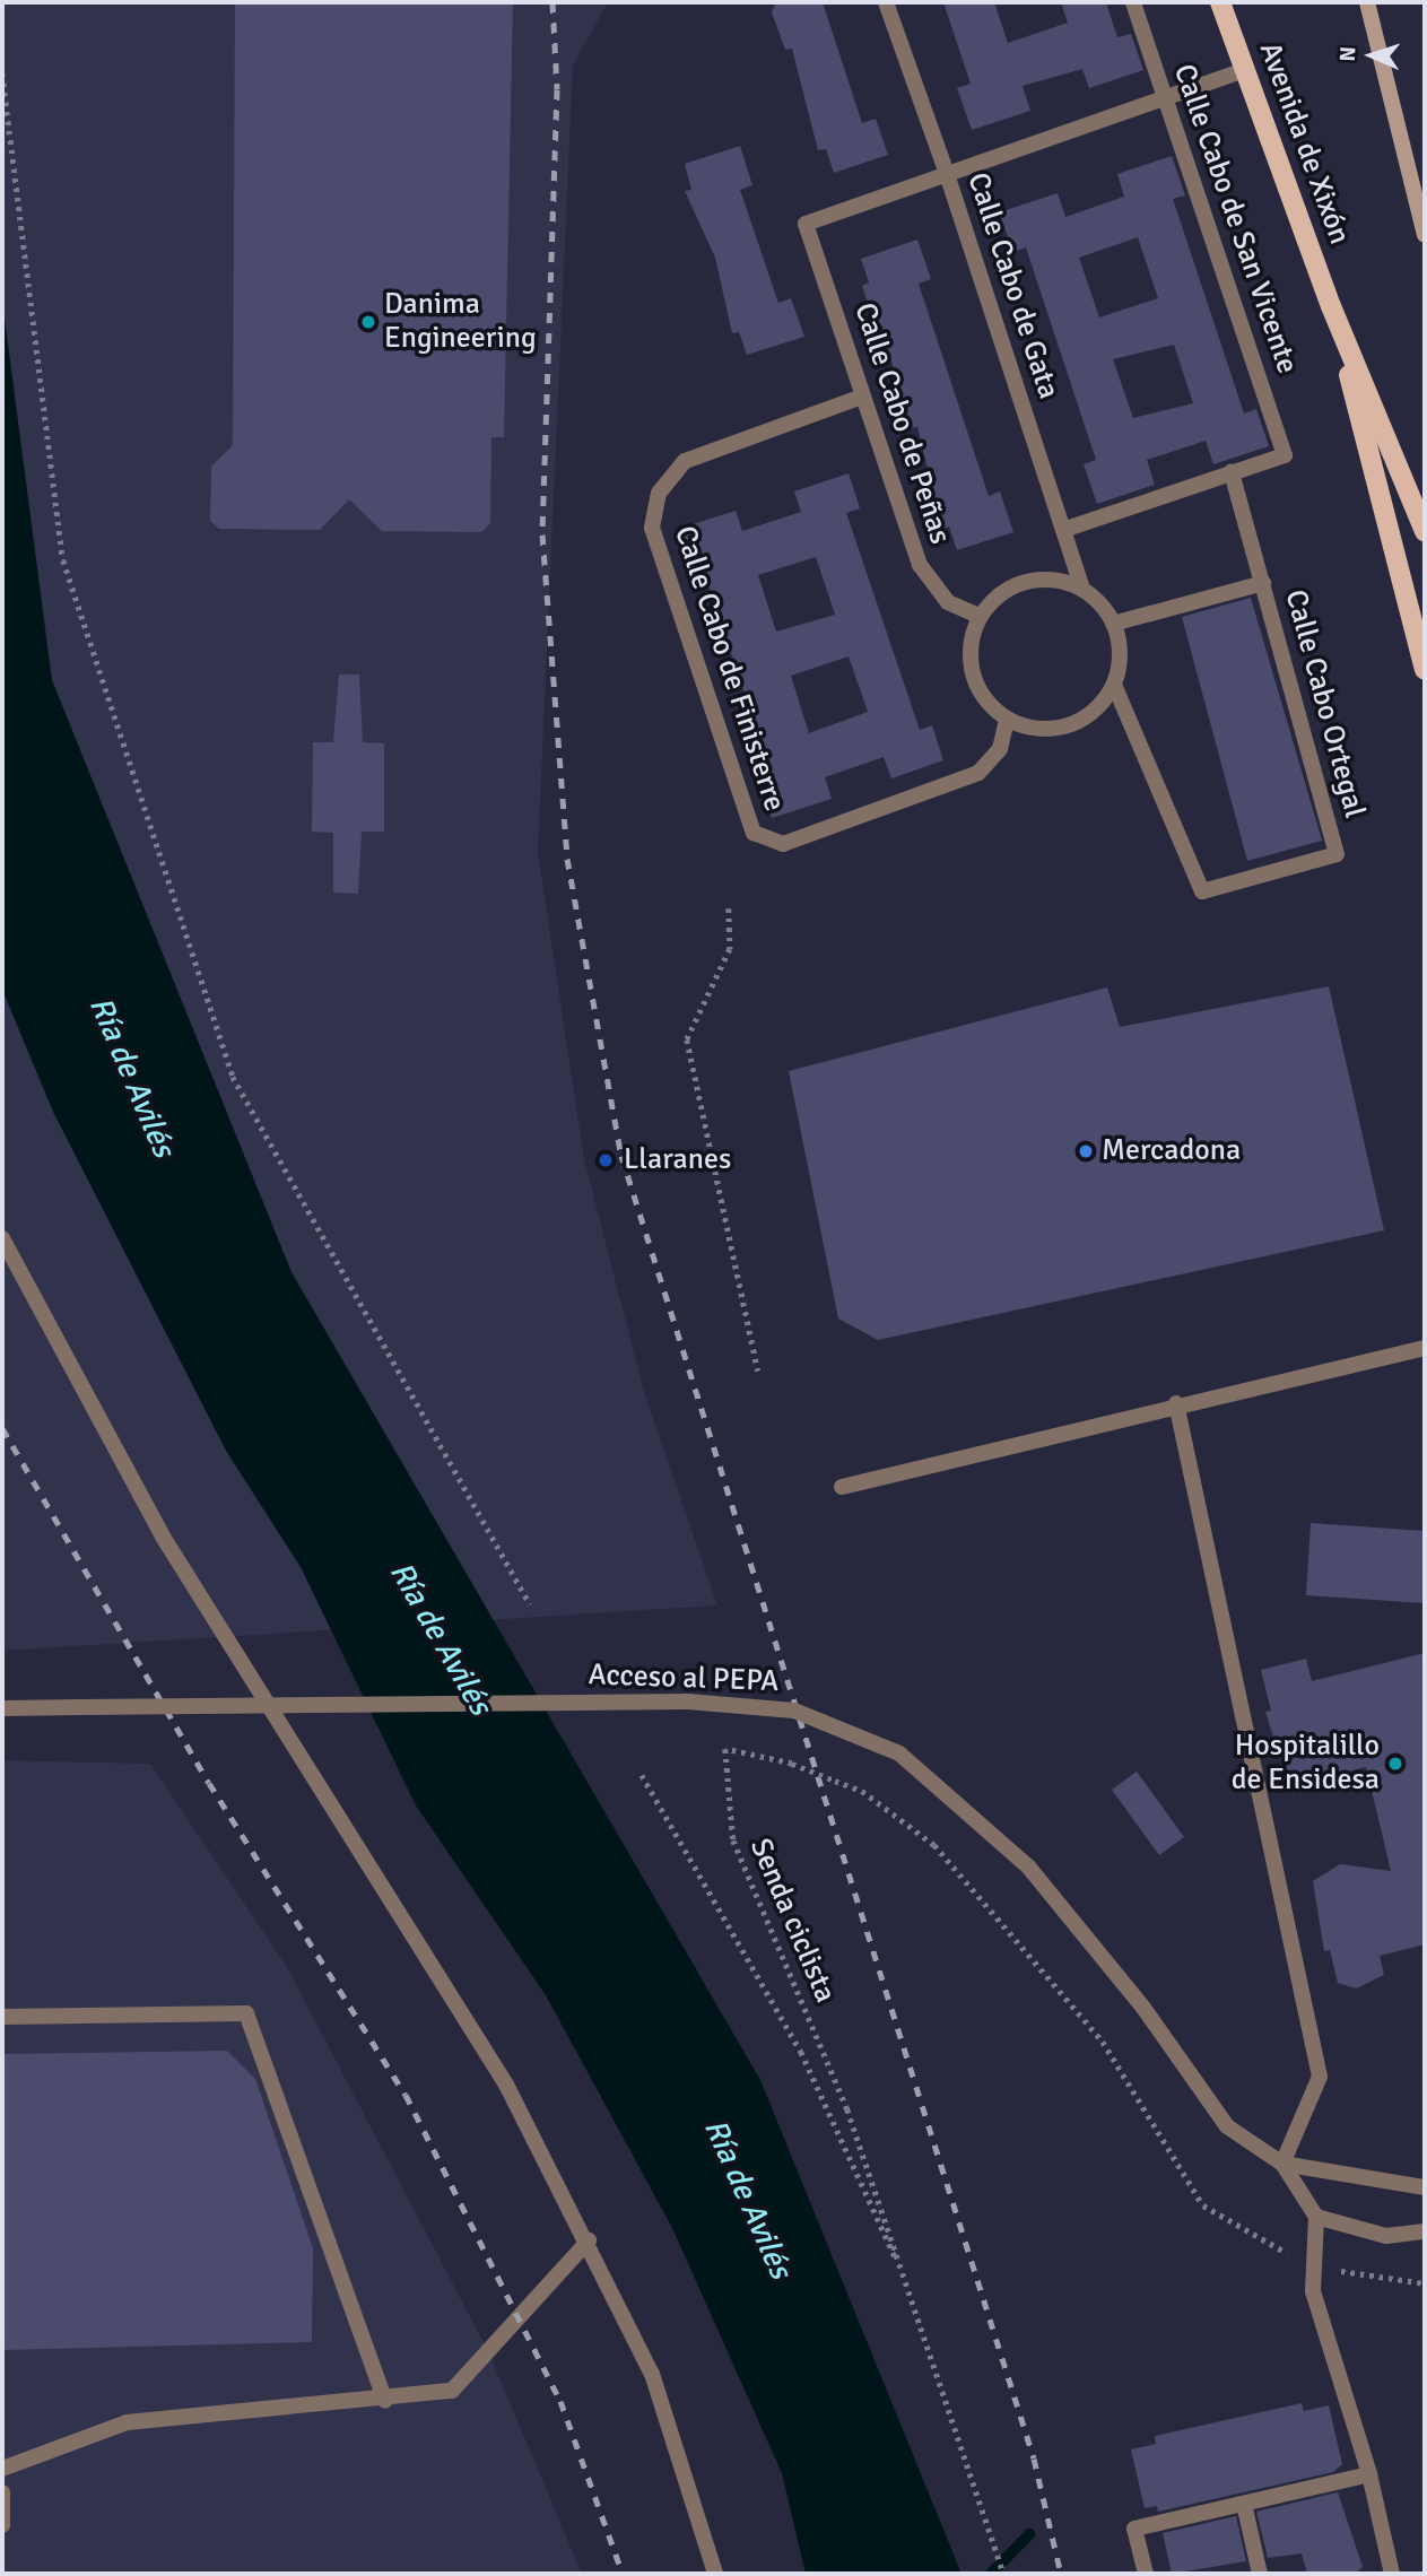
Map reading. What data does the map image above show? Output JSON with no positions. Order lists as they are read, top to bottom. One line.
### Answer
{"streets":{"main road":["Avenida de Xixón"],"street":["Calle Cabo de San Vicente","Calle Cabo de Gata","Calle Cabo de Peñas","Calle Cabo de Finisterre","Calle Cabo Ortegal","Acceso al PEPA"],"path":["Senda ciclista"]},"crossings":[["Calle Cabo de San Vicente","Calle Cabo Ortegal"],["Calle Cabo de Gata","Calle Cabo de Peñas"],["Calle Cabo de Gata","Calle Cabo de Finisterre"],["Calle Cabo de Gata","Calle Cabo Ortegal"],["Calle Cabo de Peñas","Calle Cabo de Finisterre"],["Calle Cabo de Peñas","Calle Cabo Ortegal"],["Calle Cabo de Finisterre","Calle Cabo Ortegal"]],"water":["Ría de Avilés"],"places":["Danima Engineering","Mercadona","Llaranes","Hospitalillo de Ensidesa"],"north":"left"}
